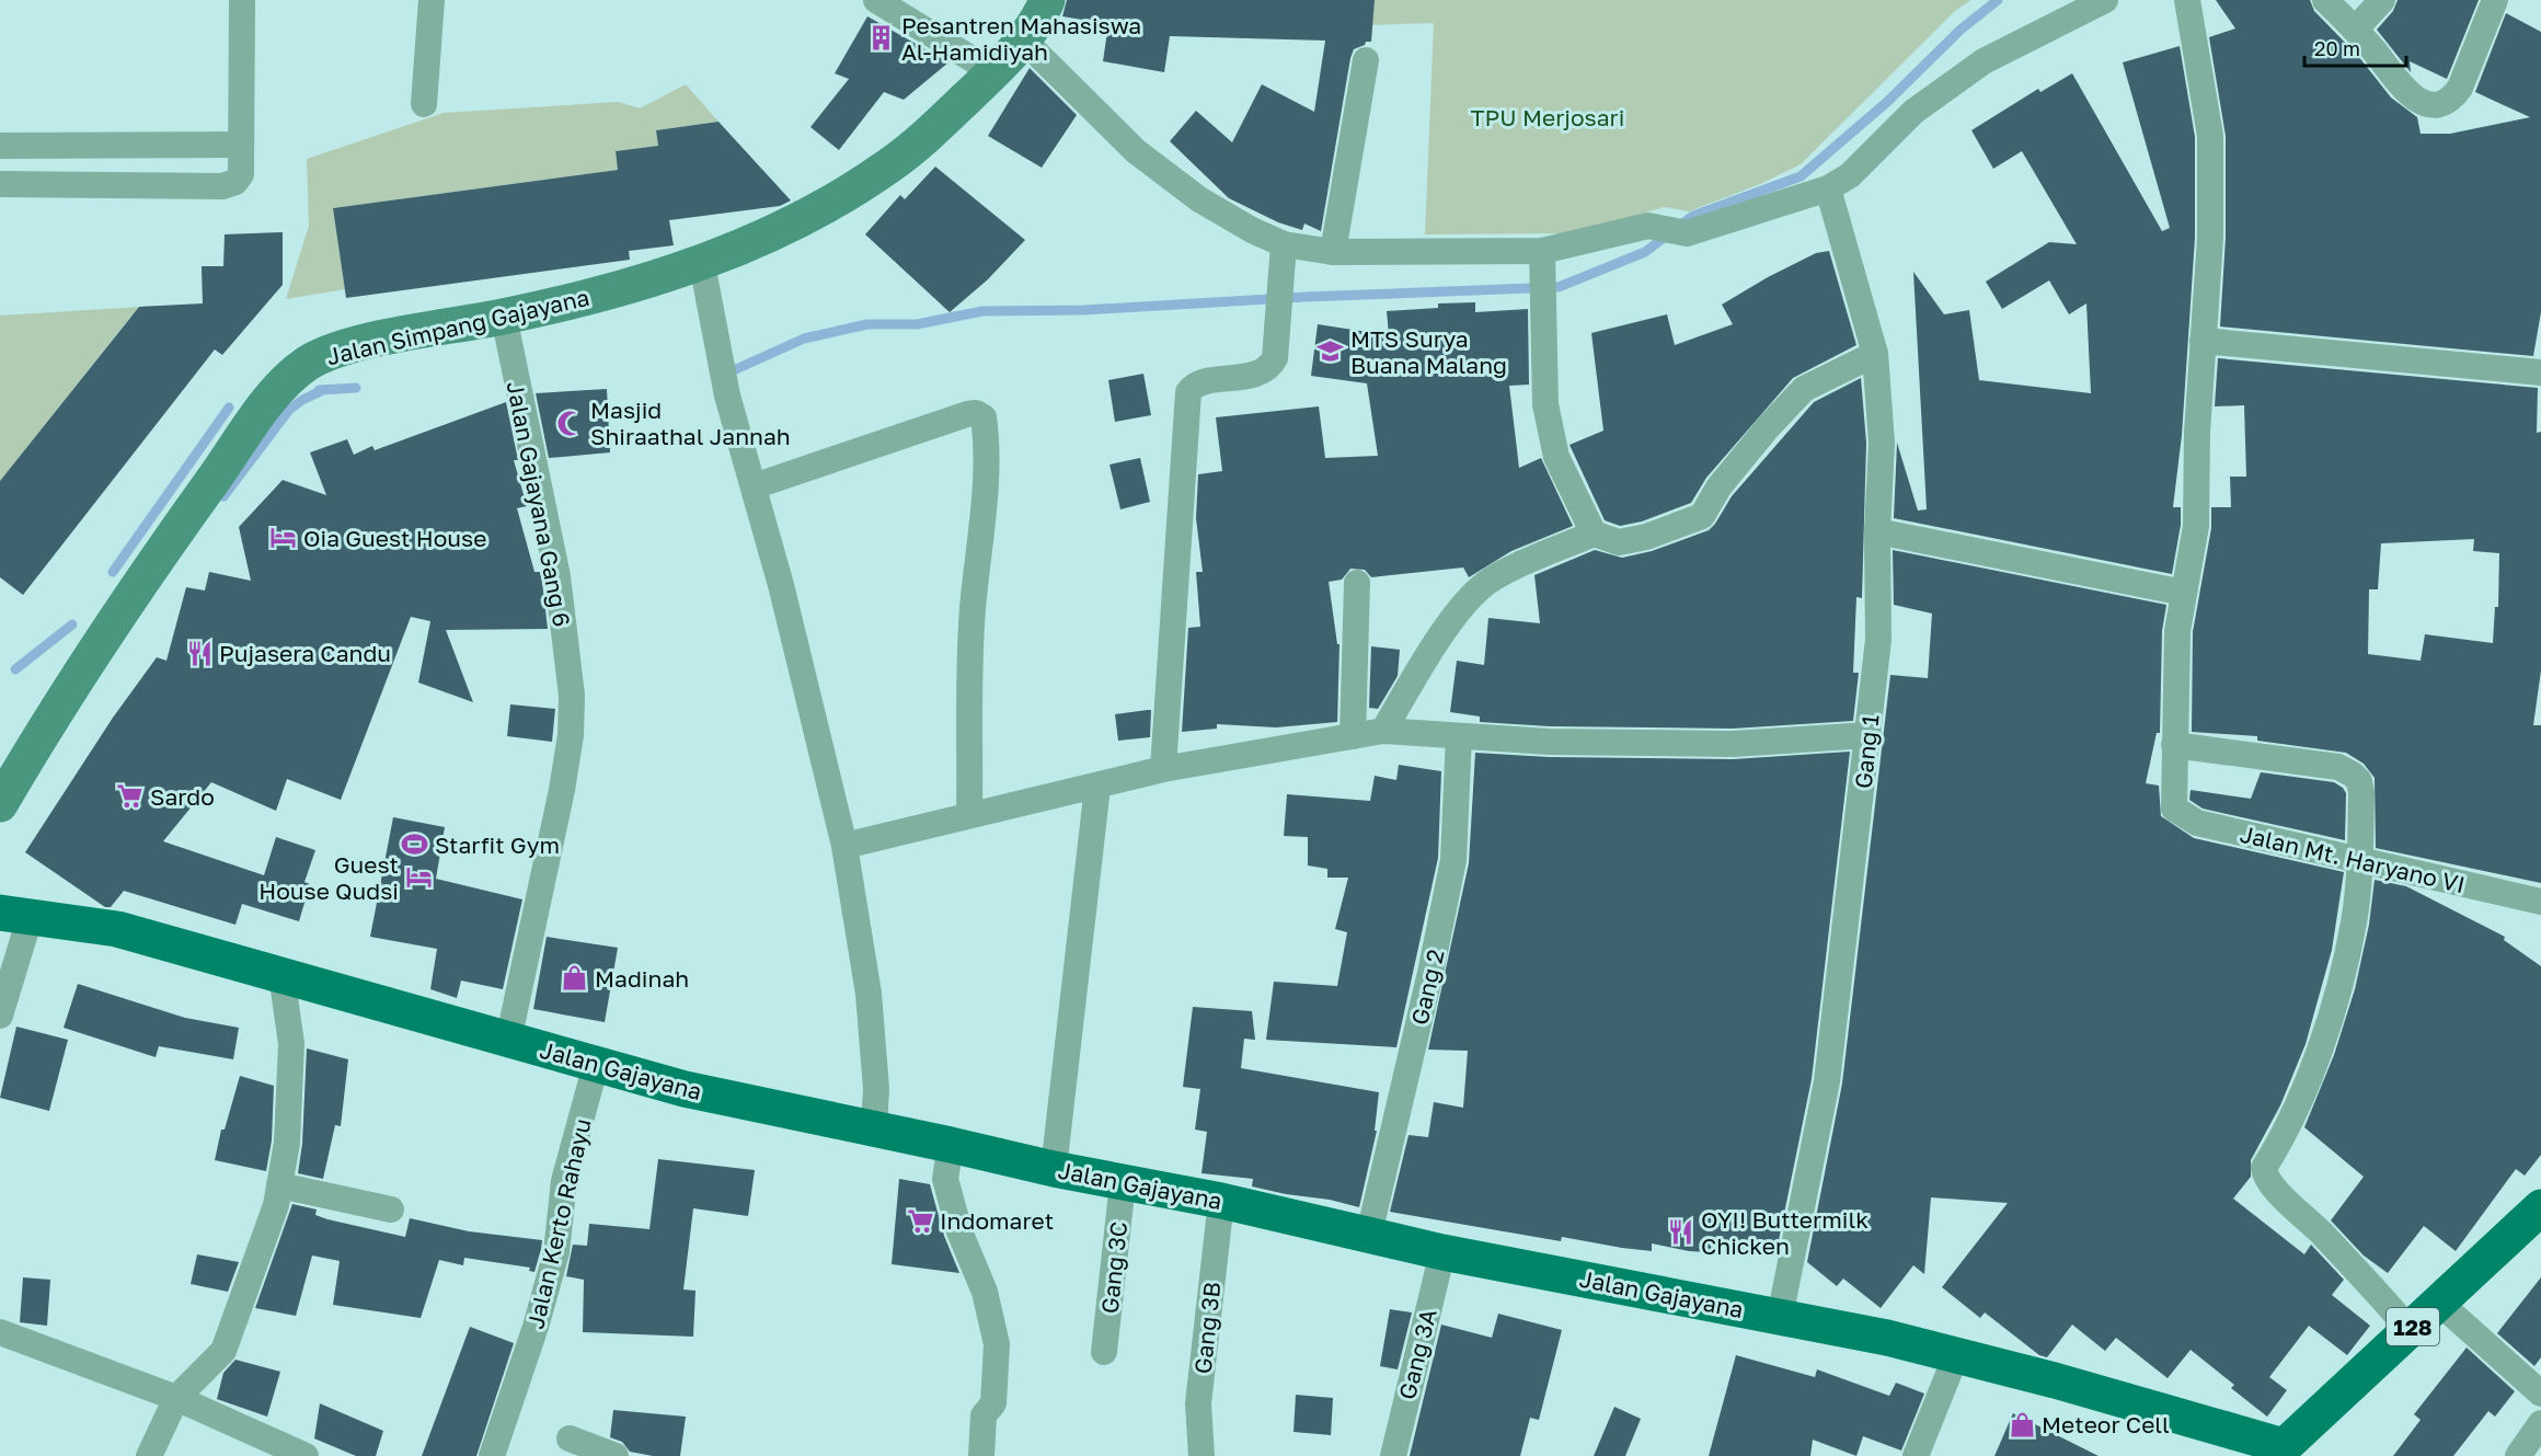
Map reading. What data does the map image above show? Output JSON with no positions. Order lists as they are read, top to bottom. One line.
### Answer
{"streets":{"main road":["Jalan Simpang Gajayana","Jalan Gajayana","128"],"street":["Jalan Gajayana Gang 6","Gang 1","Jalan Mt. Haryano VI","Gang 2","Jalan Kerto Rahayu","Gang 3C","Gang 3B","Gang 3A"]},"crossings":[["Jalan Simpang Gajayana","Jalan Gajayana Gang 6"],["Jalan Gajayana Gang 6","Jalan Gajayana"],["Gang 1","Jalan Gajayana"],["Gang 2","Jalan Gajayana"],["Jalan Gajayana","Jalan Kerto Rahayu"],["Jalan Gajayana","Gang 3C"],["Jalan Gajayana","128"],["Jalan Gajayana","Gang 3B"],["Jalan Gajayana","Gang 3A"]],"parks":["TPU Merjosari"],"places":{"building":["Pesantren Mahasiswa Al-Hamidiyah"],"school or university":["MTS Surya Buana Malang"],"mosque":["Masjid Shiraathal Jannah"],"hotel":["Oia Guest House","Guest House Qudsi"],"restaurant":["Pujasera Candu","OYI! Buttermilk Chicken"],"supermarket":["Sardo","Indomaret"],"sports":["Starfit Gym"],"shop":["Madinah","Meteor Cell"]},"scale_bar":"20 m"}
